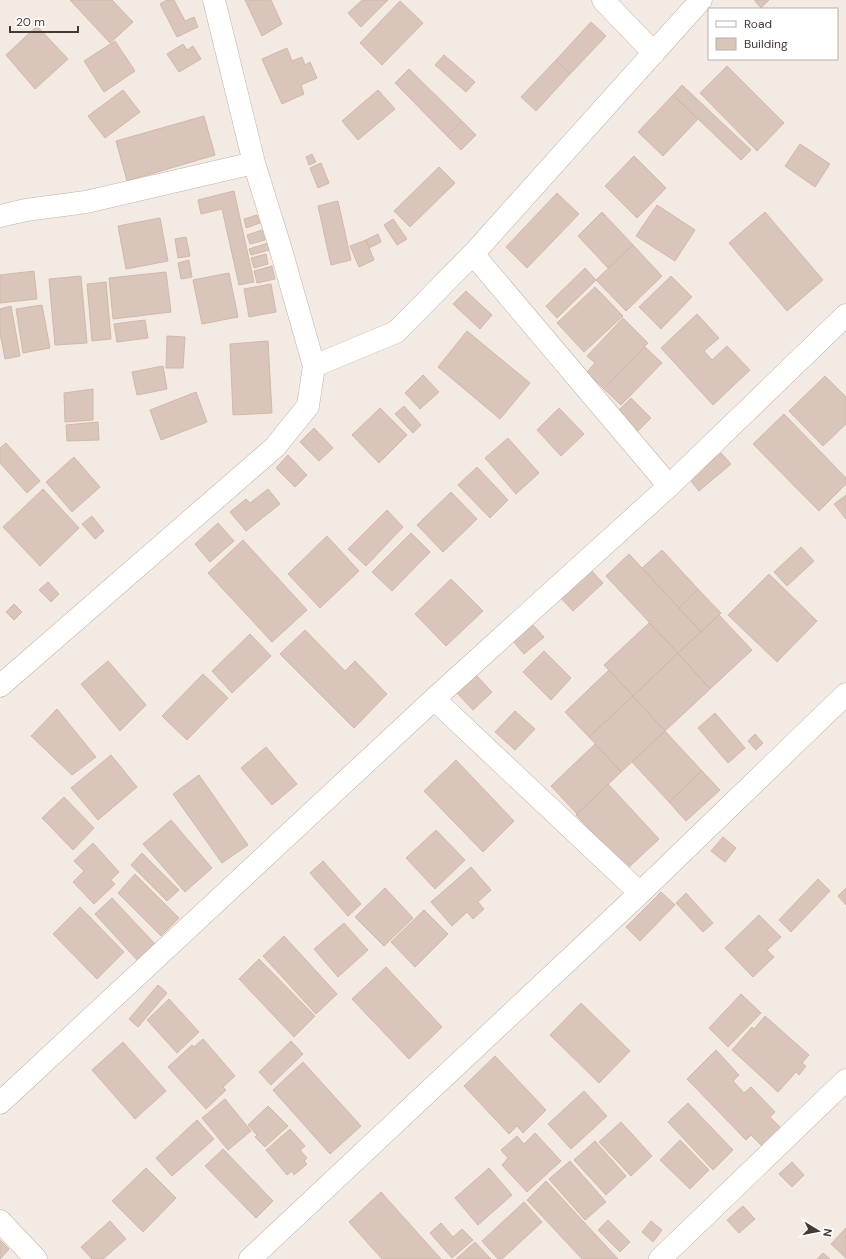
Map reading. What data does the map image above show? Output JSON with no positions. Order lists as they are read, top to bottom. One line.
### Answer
{"legend":["Road","Building"],"scale_bar":"20 m","north":"right"}
